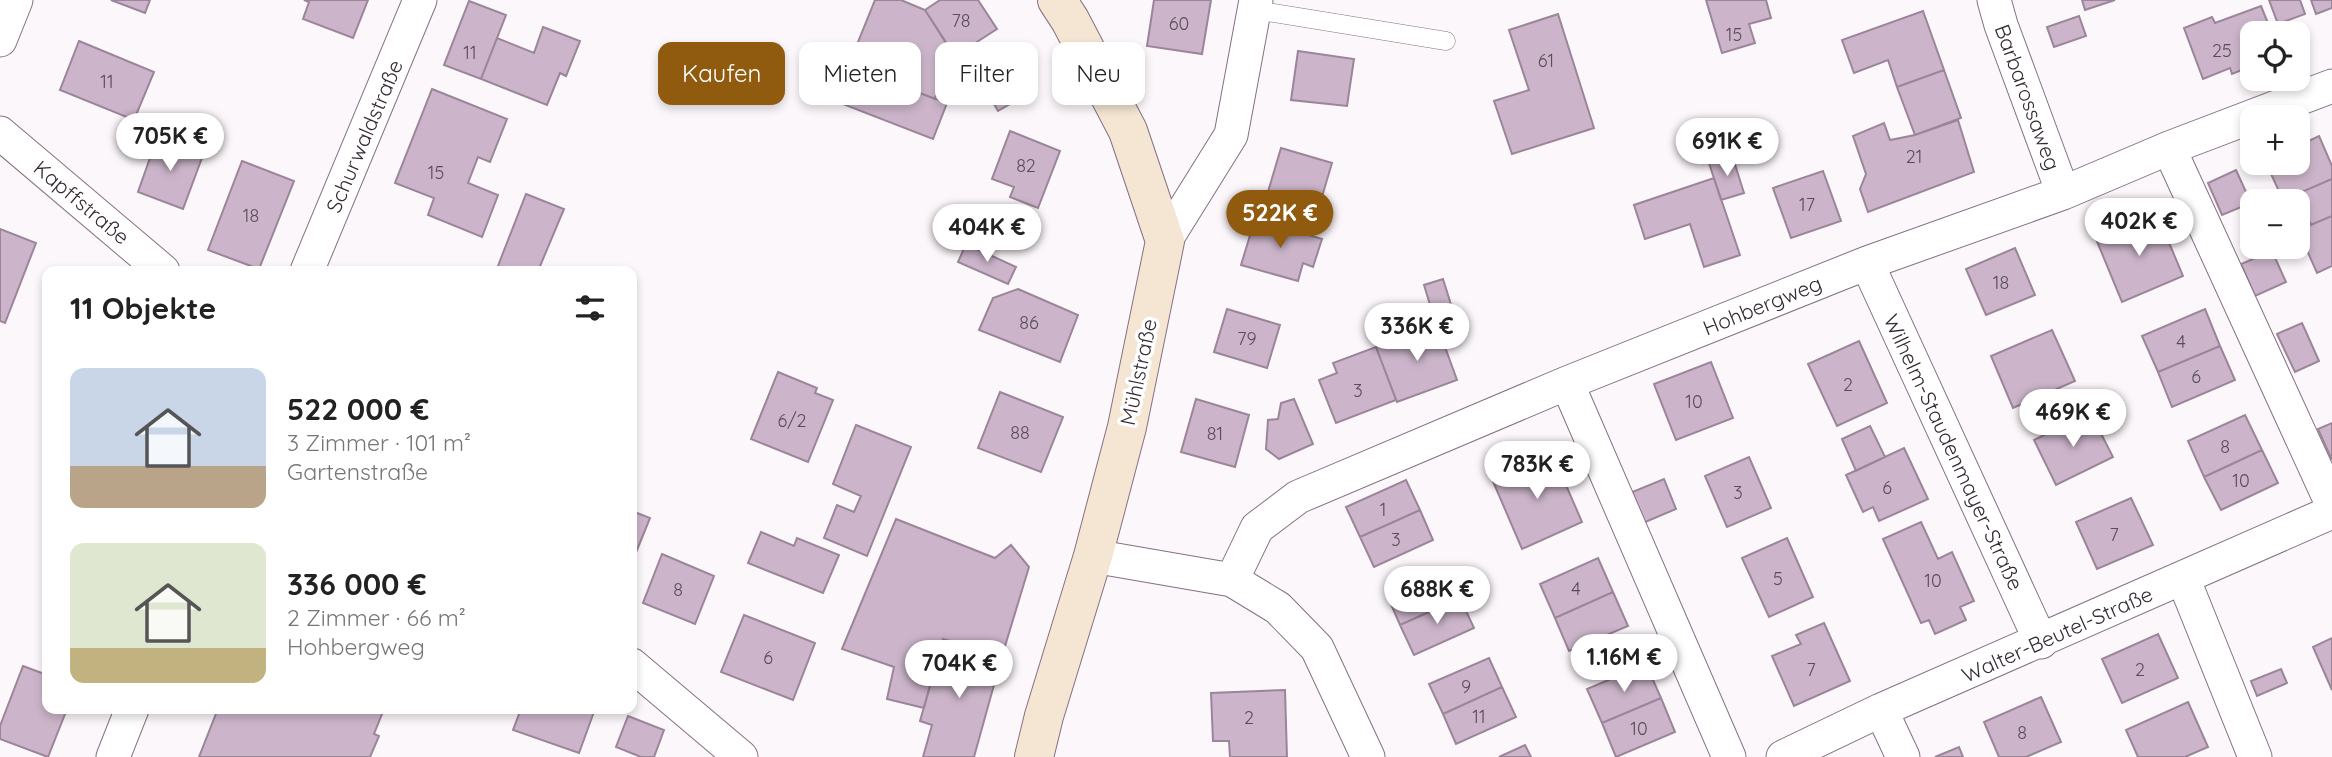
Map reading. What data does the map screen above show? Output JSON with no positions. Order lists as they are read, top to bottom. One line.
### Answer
{"streets":{"street":["Barbarossaweg","Schurwaldstraße","Kapffstraße","Hohbergweg","Mühlstraße","Wilhelm-Staudenmayer-Straße","Walter-Beutel-Straße"]},"crossings":[["Barbarossaweg","Hohbergweg"],["Hohbergweg","Wilhelm-Staudenmayer-Straße"],["Wilhelm-Staudenmayer-Straße","Walter-Beutel-Straße"]],"house_numbers":["78","60","15","25","11","61","11","21","82","15","17","18","18","86","79","4","6","2","3","10","6/2","88","81","8","10","6","3","1","7","3","5","10","4","8","6","7","2","9","11","2","10","8"],"page":{"map_buttons":["+","−"],"chip":["Kaufen","Mieten","Filter","Neu"],"price":["705K €","691K €","522K €","402K €","404K €","336K €","469K €","783K €","688K €","1.16M €","704K €"],"heading":"11 Objekte","list":[{"name":"522 000 €","note":"3 Zimmer · 101 m² · Gartenstraße"},{"name":"336 000 €","note":"2 Zimmer · 66 m² · Hohbergweg"}]}}
